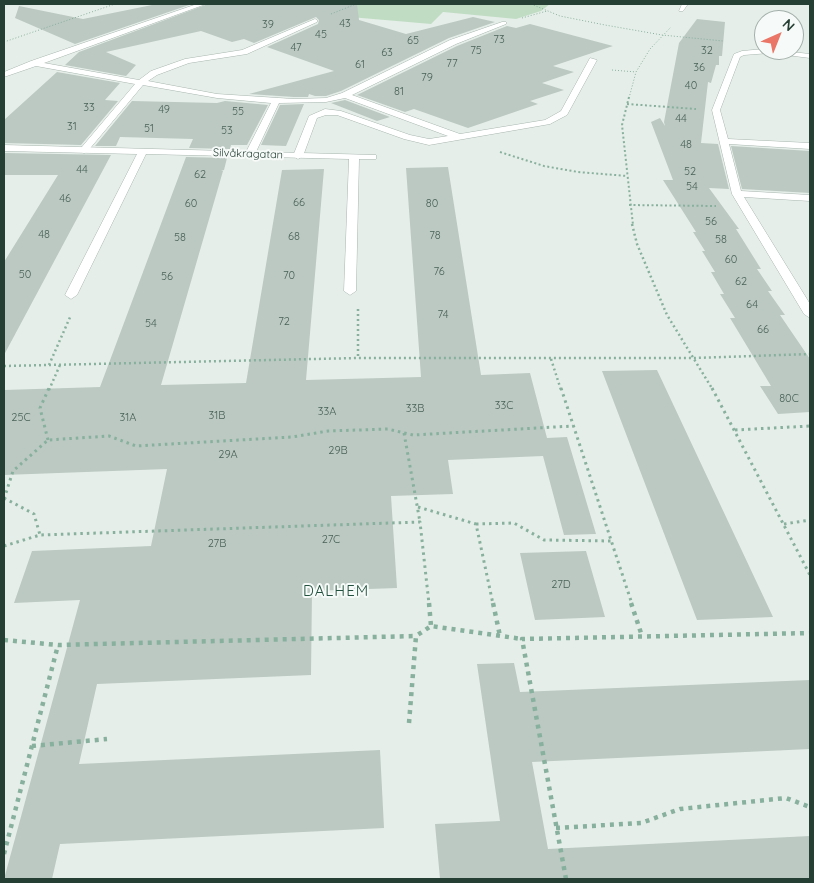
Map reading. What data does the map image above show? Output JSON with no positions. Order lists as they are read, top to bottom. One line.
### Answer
{"streets":{"street":["Silvåkragatan"]},"districts":["DALHEM"],"house_numbers":["43","39","45","73","65","47","75","32","63","77","61","36","79","40","81","33","49","55","44","31","51","53","48","44","52","62","54","46","66","60","80","56","48","78","68","58","58","60","76","50","70","56","62","64","74","72","54","66","80C","33C","33B","33A","31B","25C","31A","29B","29A","27C","27B","27D"],"north":"top right"}
